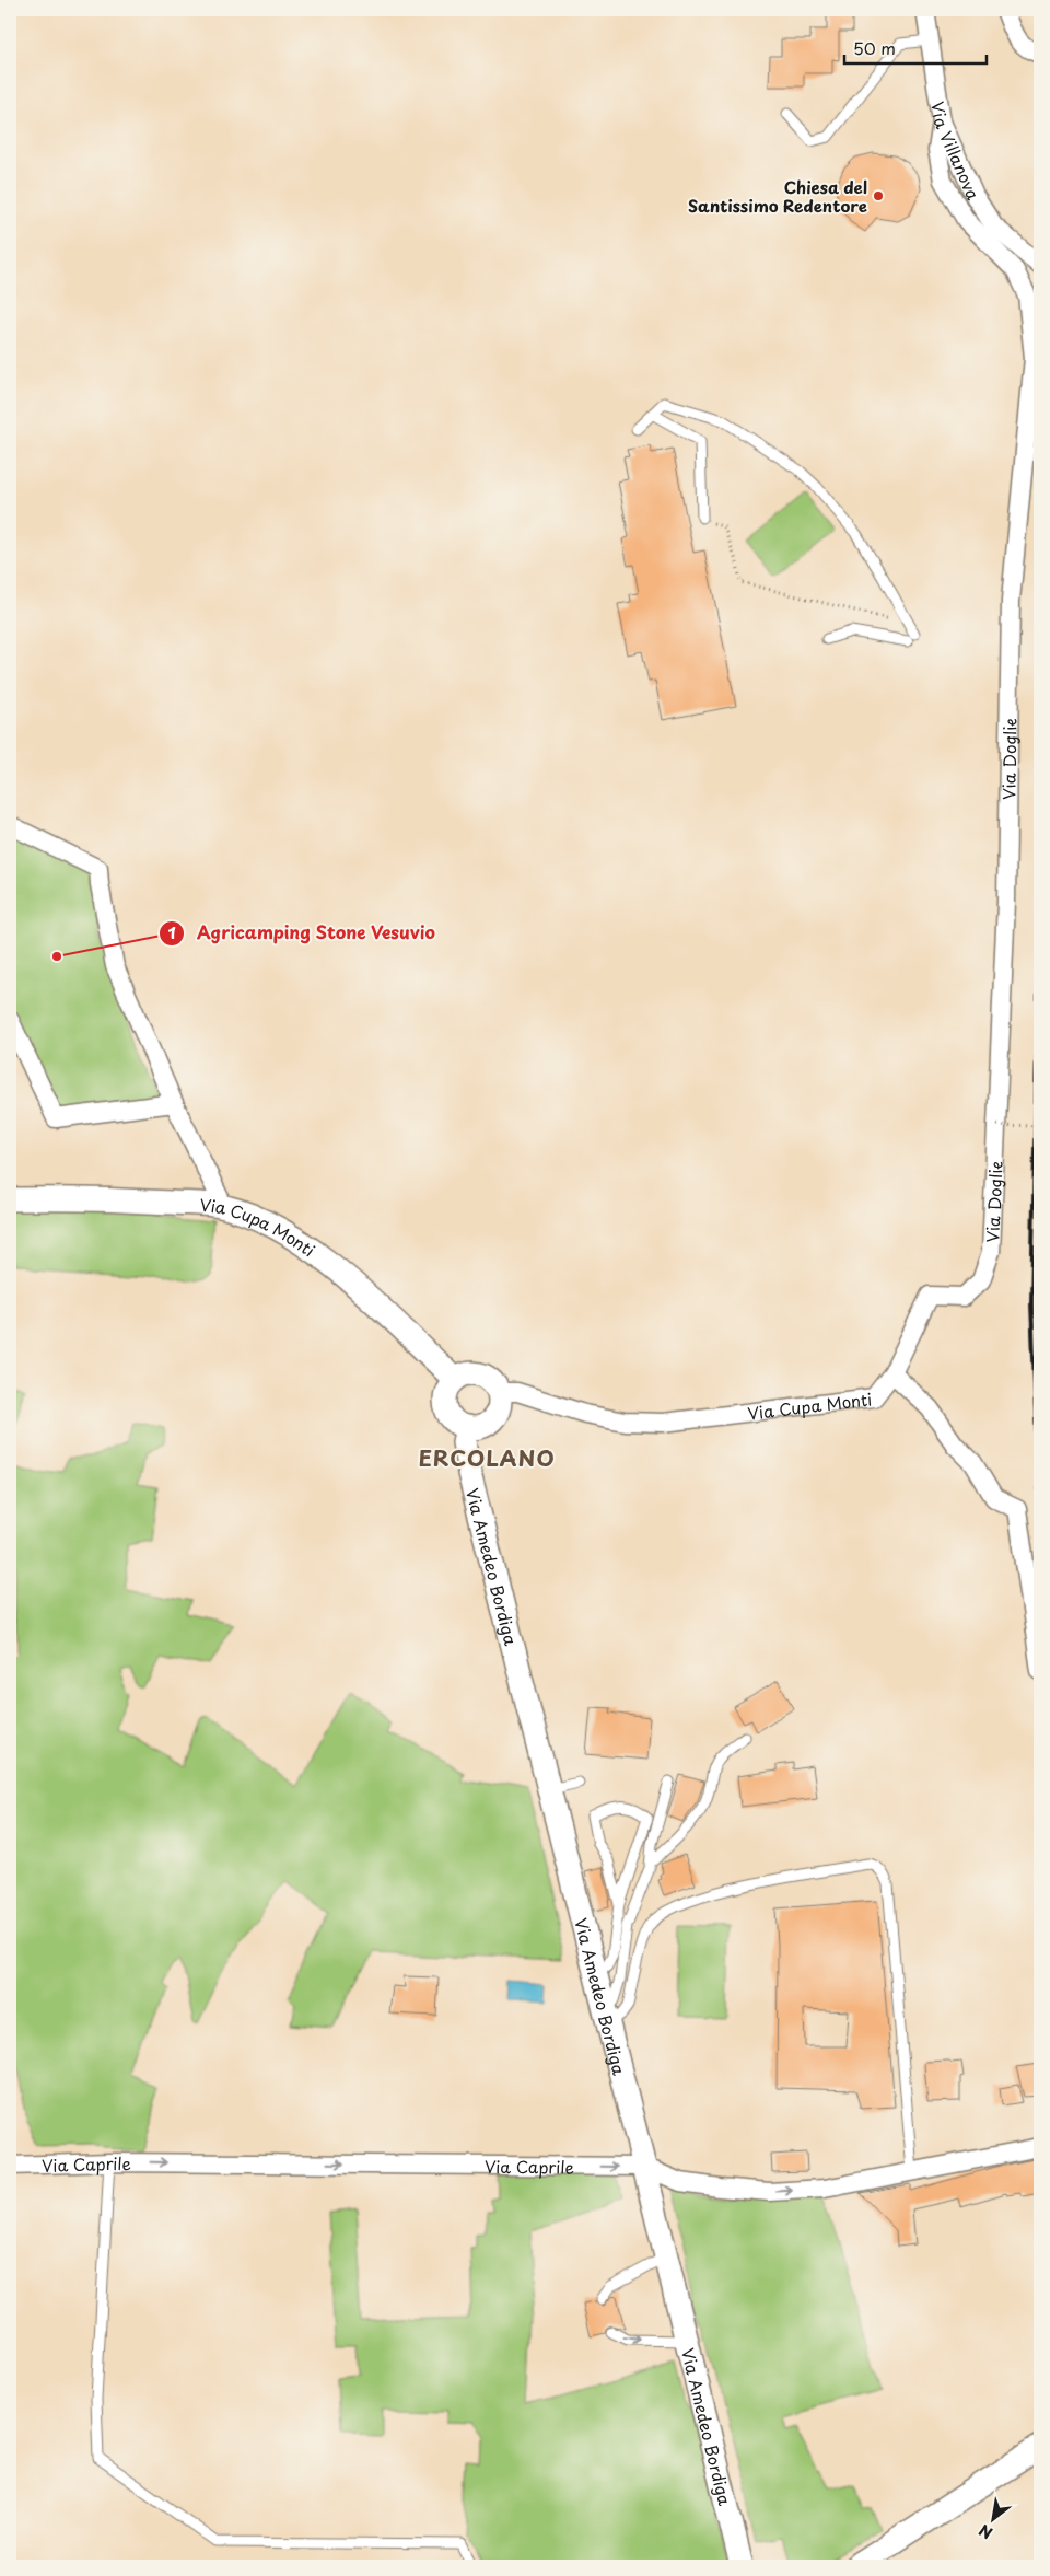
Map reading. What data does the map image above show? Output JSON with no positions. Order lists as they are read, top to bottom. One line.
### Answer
{"streets":{"street":["Via Villanova","Via Doglie","Via Cupa Monti","Via Amedeo Bordiga","Via Caprile"]},"crossings":[["Via Villanova","Via Doglie"],["Via Doglie","Via Cupa Monti"],["Via Cupa Monti","Via Amedeo Bordiga"],["Via Amedeo Bordiga","Via Caprile"]],"one_way":["Via Caprile"],"districts":["ERCOLANO"],"places":["Chiesa del Santissimo Redentore","Agricamping Stone Vesuvio"],"scale_bar":"50 m","north":"bottom left"}
